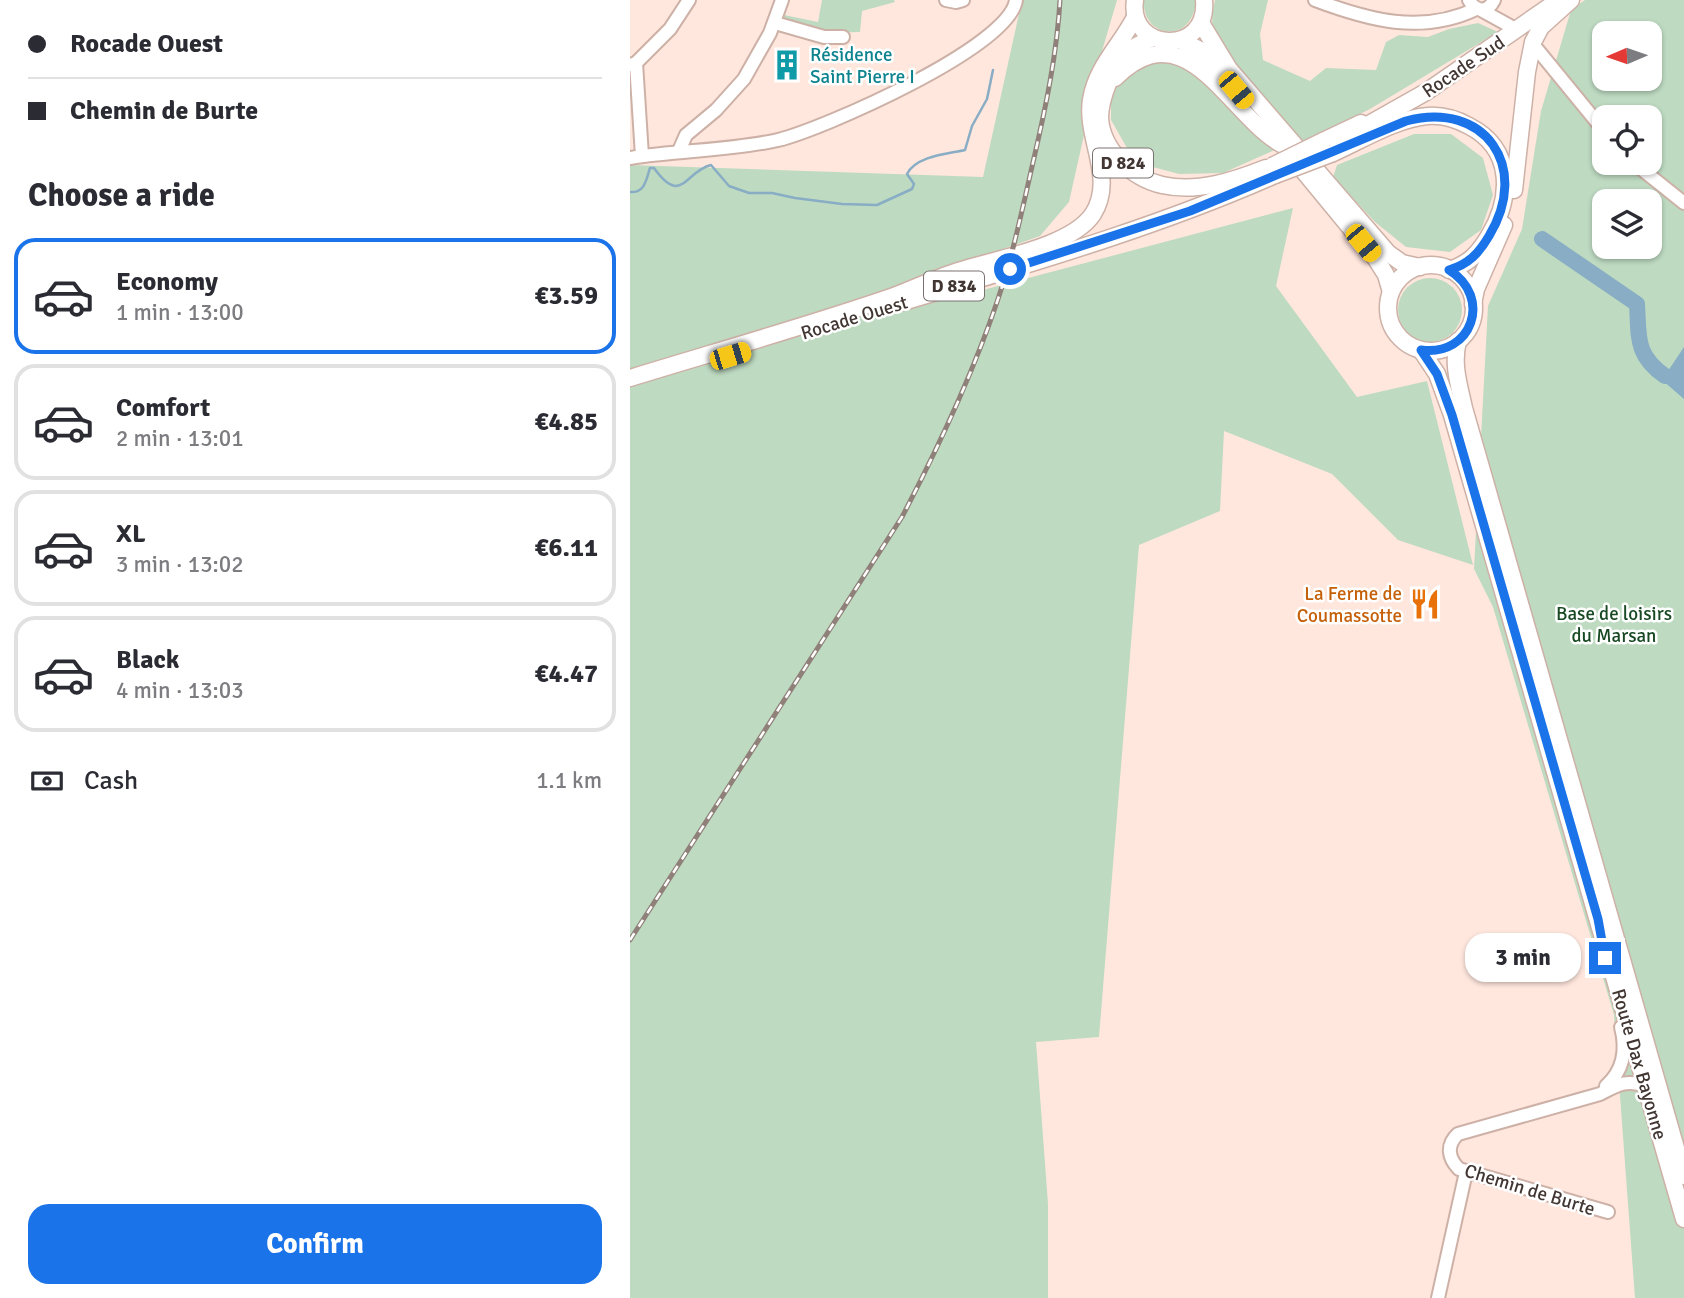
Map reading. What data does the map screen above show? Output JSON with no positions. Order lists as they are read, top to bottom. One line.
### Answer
{"streets":{"main road":["Rocade Sud","D 824","D 834","Rocade Ouest","Route Dax Bayonne"],"street":["Chemin de Burte"]},"crossings":[["Rocade Sud","D 834"],["D 824","D 834"],["D 824","Rocade Ouest"],["D 834","Rocade Ouest"],["Route Dax Bayonne","Chemin de Burte"]],"parks":["Base de loisirs du Marsan"],"places":{"building":["Résidence Saint Pierre I"],"restaurant":["La Ferme de Coumassotte"]},"north":"left","page":{"banner":["Rocade Ouest","Chemin de Burte"],"heading":"Choose a ride","list":[{"name":"Economy","note":"1 min · 13:00","value":"€3.59"},{"name":"Comfort","note":"2 min · 13:01","value":"€4.85"},{"name":"XL","note":"3 min · 13:02","value":"€6.11"},{"name":"Black","note":"4 min · 13:03","value":"€4.47"}],"pay":["Cash","1.1 km"],"bubble":"3 min","buttons":"Confirm"}}
